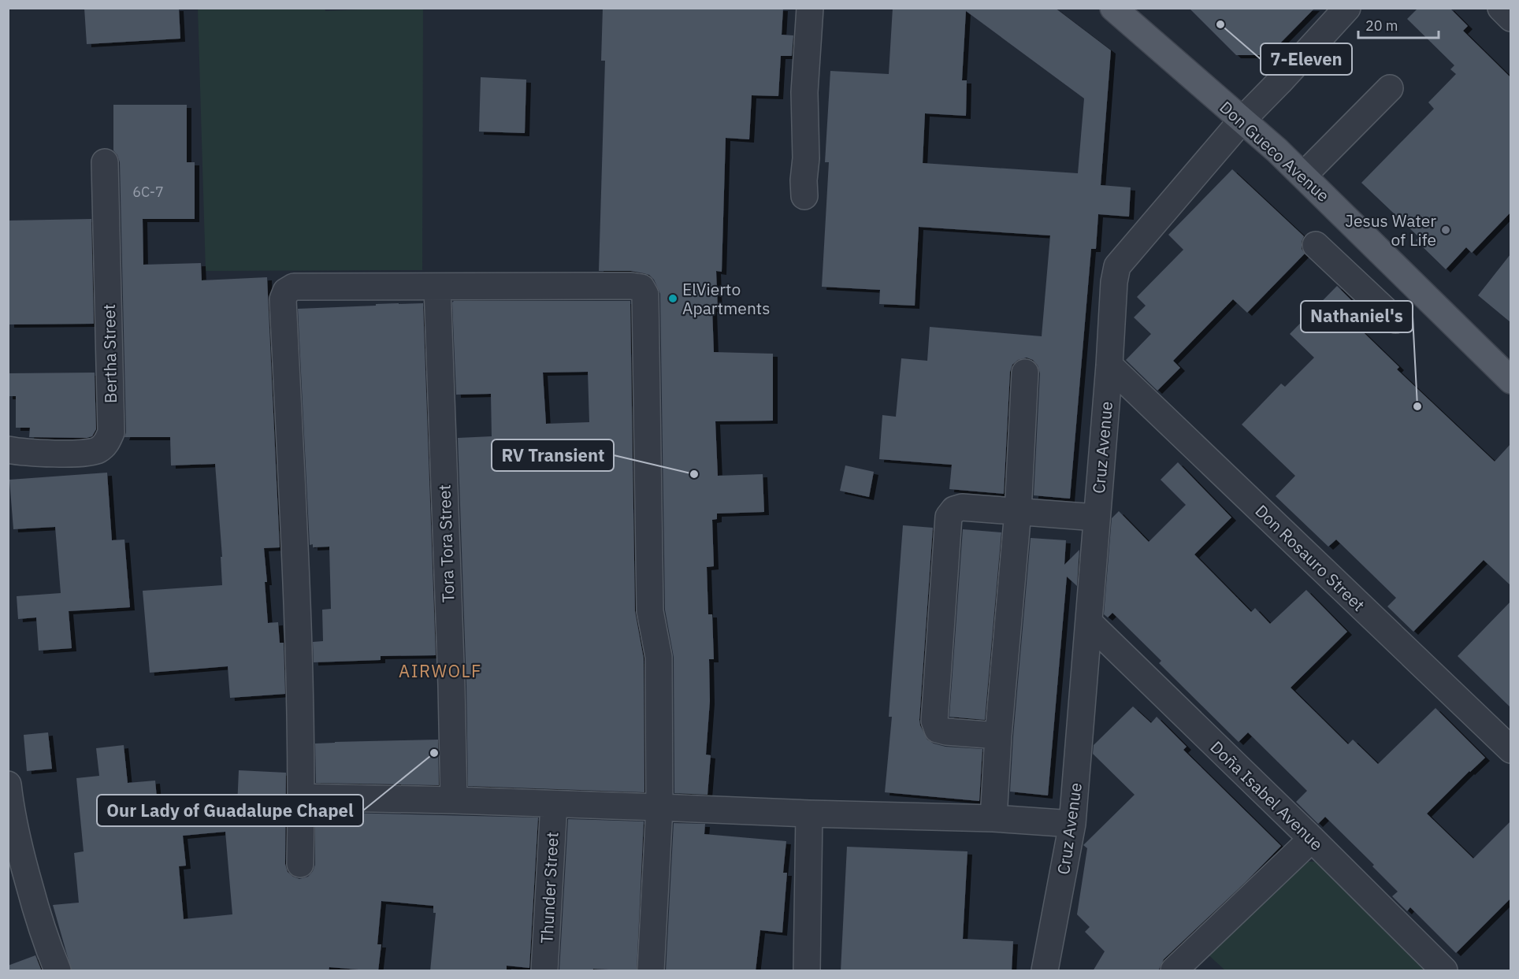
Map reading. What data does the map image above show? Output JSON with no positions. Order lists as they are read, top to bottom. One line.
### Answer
{"streets":{"main road":["Don Gueco Avenue"],"street":["Bertha Street","Cruz Avenue","Tora Tora Street","Don Rosauro Street","Doña Isabel Avenue","Thunder Street"]},"crossings":[["Don Gueco Avenue","Cruz Avenue"],["Cruz Avenue","Don Rosauro Street"],["Cruz Avenue","Doña Isabel Avenue"]],"districts":["AIRWOLF"],"places":["7-Eleven","Jesus Water of Life","ElVierto Apartments","Nathaniel's","RV Transient","Our Lady of Guadalupe Chapel"],"house_numbers":["6C-7"],"scale_bar":"20 m"}
